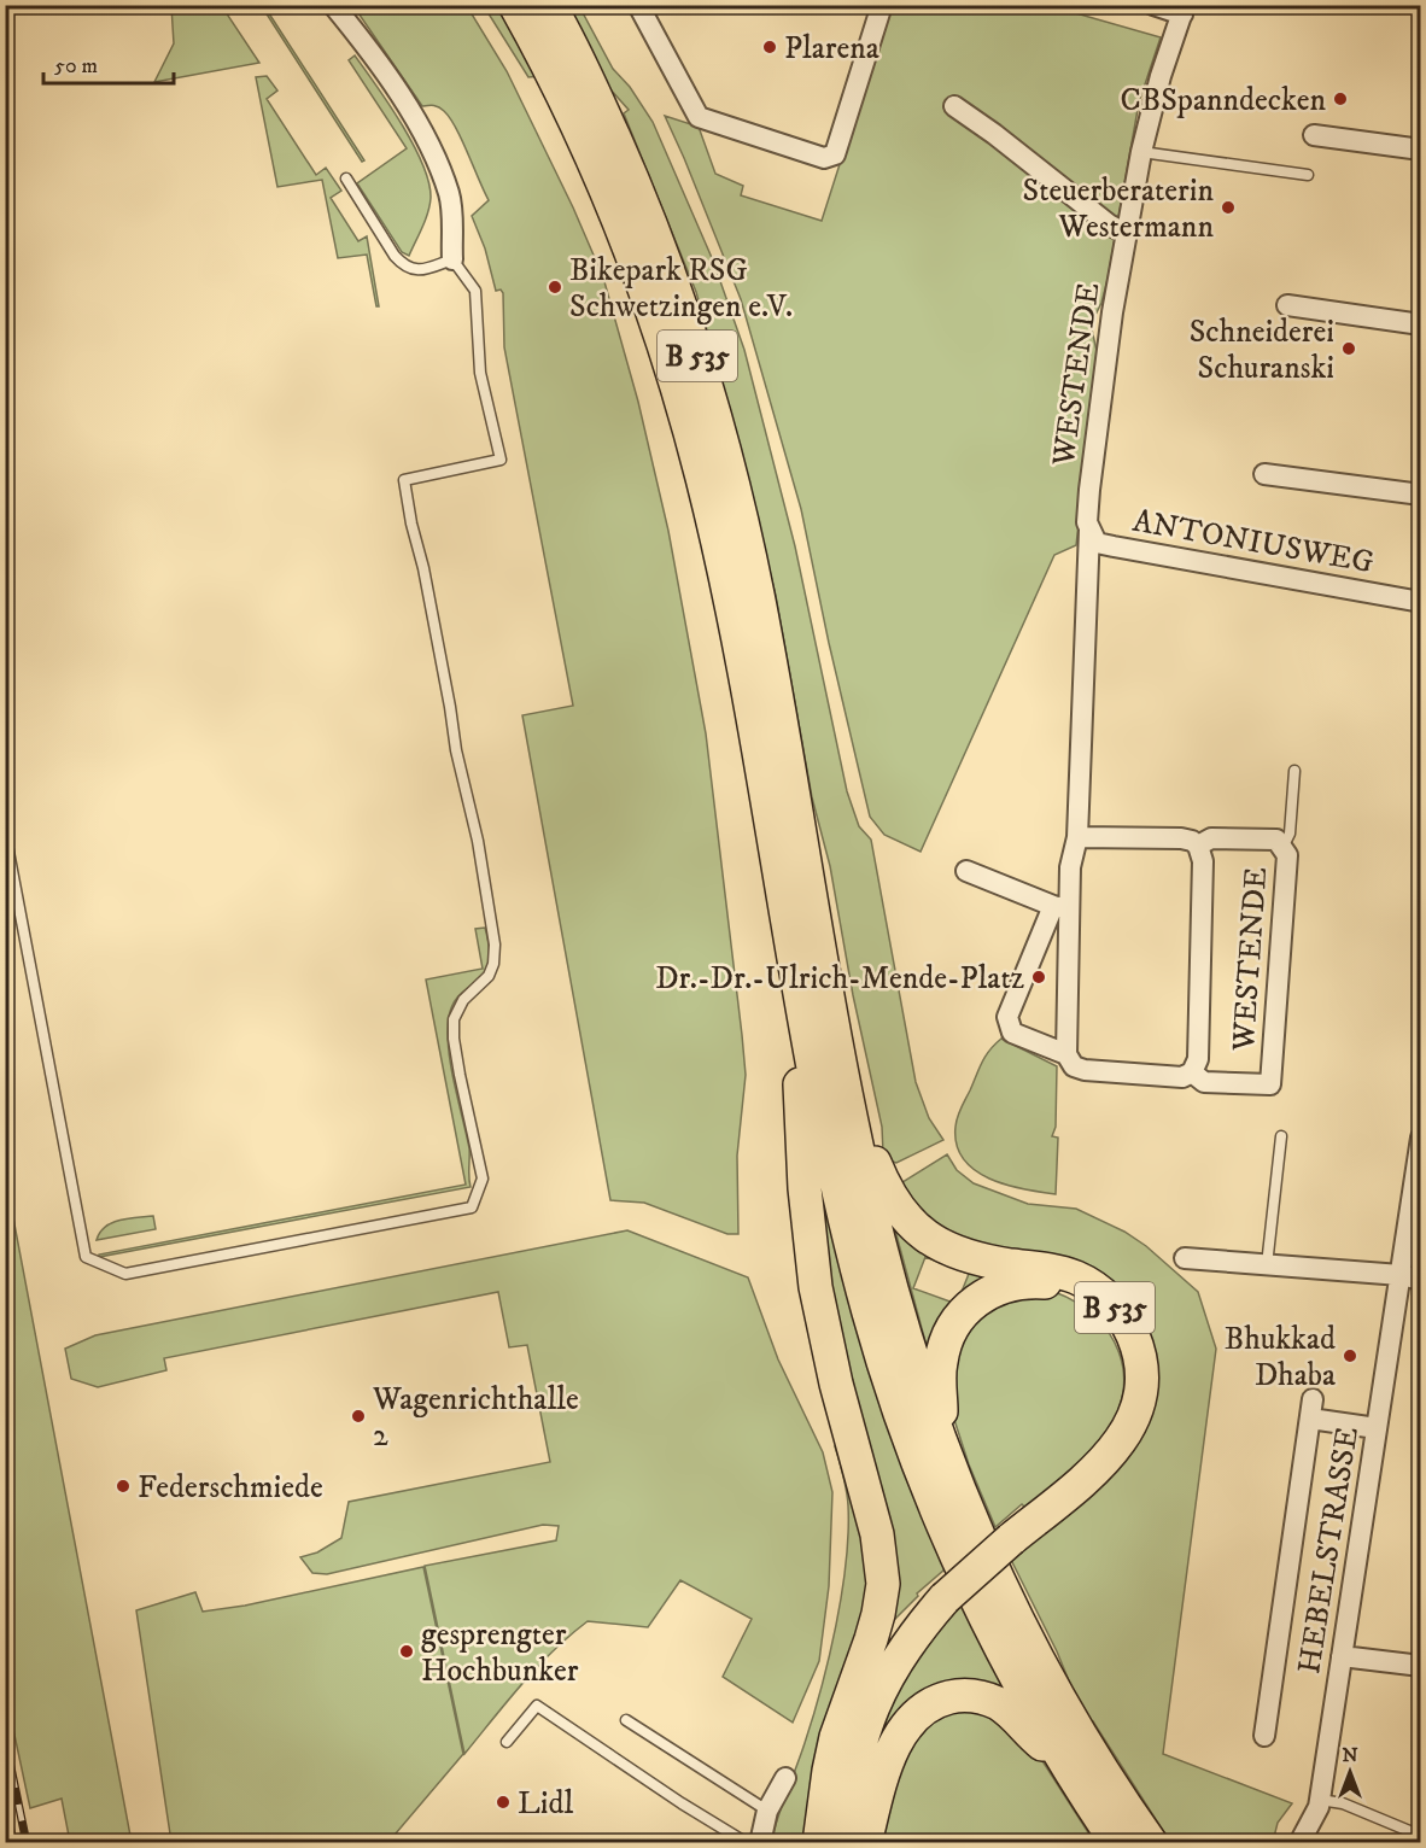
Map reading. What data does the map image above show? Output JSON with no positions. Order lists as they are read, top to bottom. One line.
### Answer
{"streets":{"highway":["B 535"],"street":["WESTENDE","ANTONIUSWEG","HEBELSTRASSE"]},"crossings":[["WESTENDE","ANTONIUSWEG"]],"places":["Plarena","CBSpanndecken","Steuerberaterin Westermann","Bikepark RSG Schwetzingen e.V.","Schneiderei Schuranski","Dr.-Dr.-Ulrich-Mende-Platz","Bhukkad Dhaba","Wagenrichthalle 2","Federschmiede","gesprengter Hochbunker","Lidl"],"scale_bar":"50 m","north":"top"}
